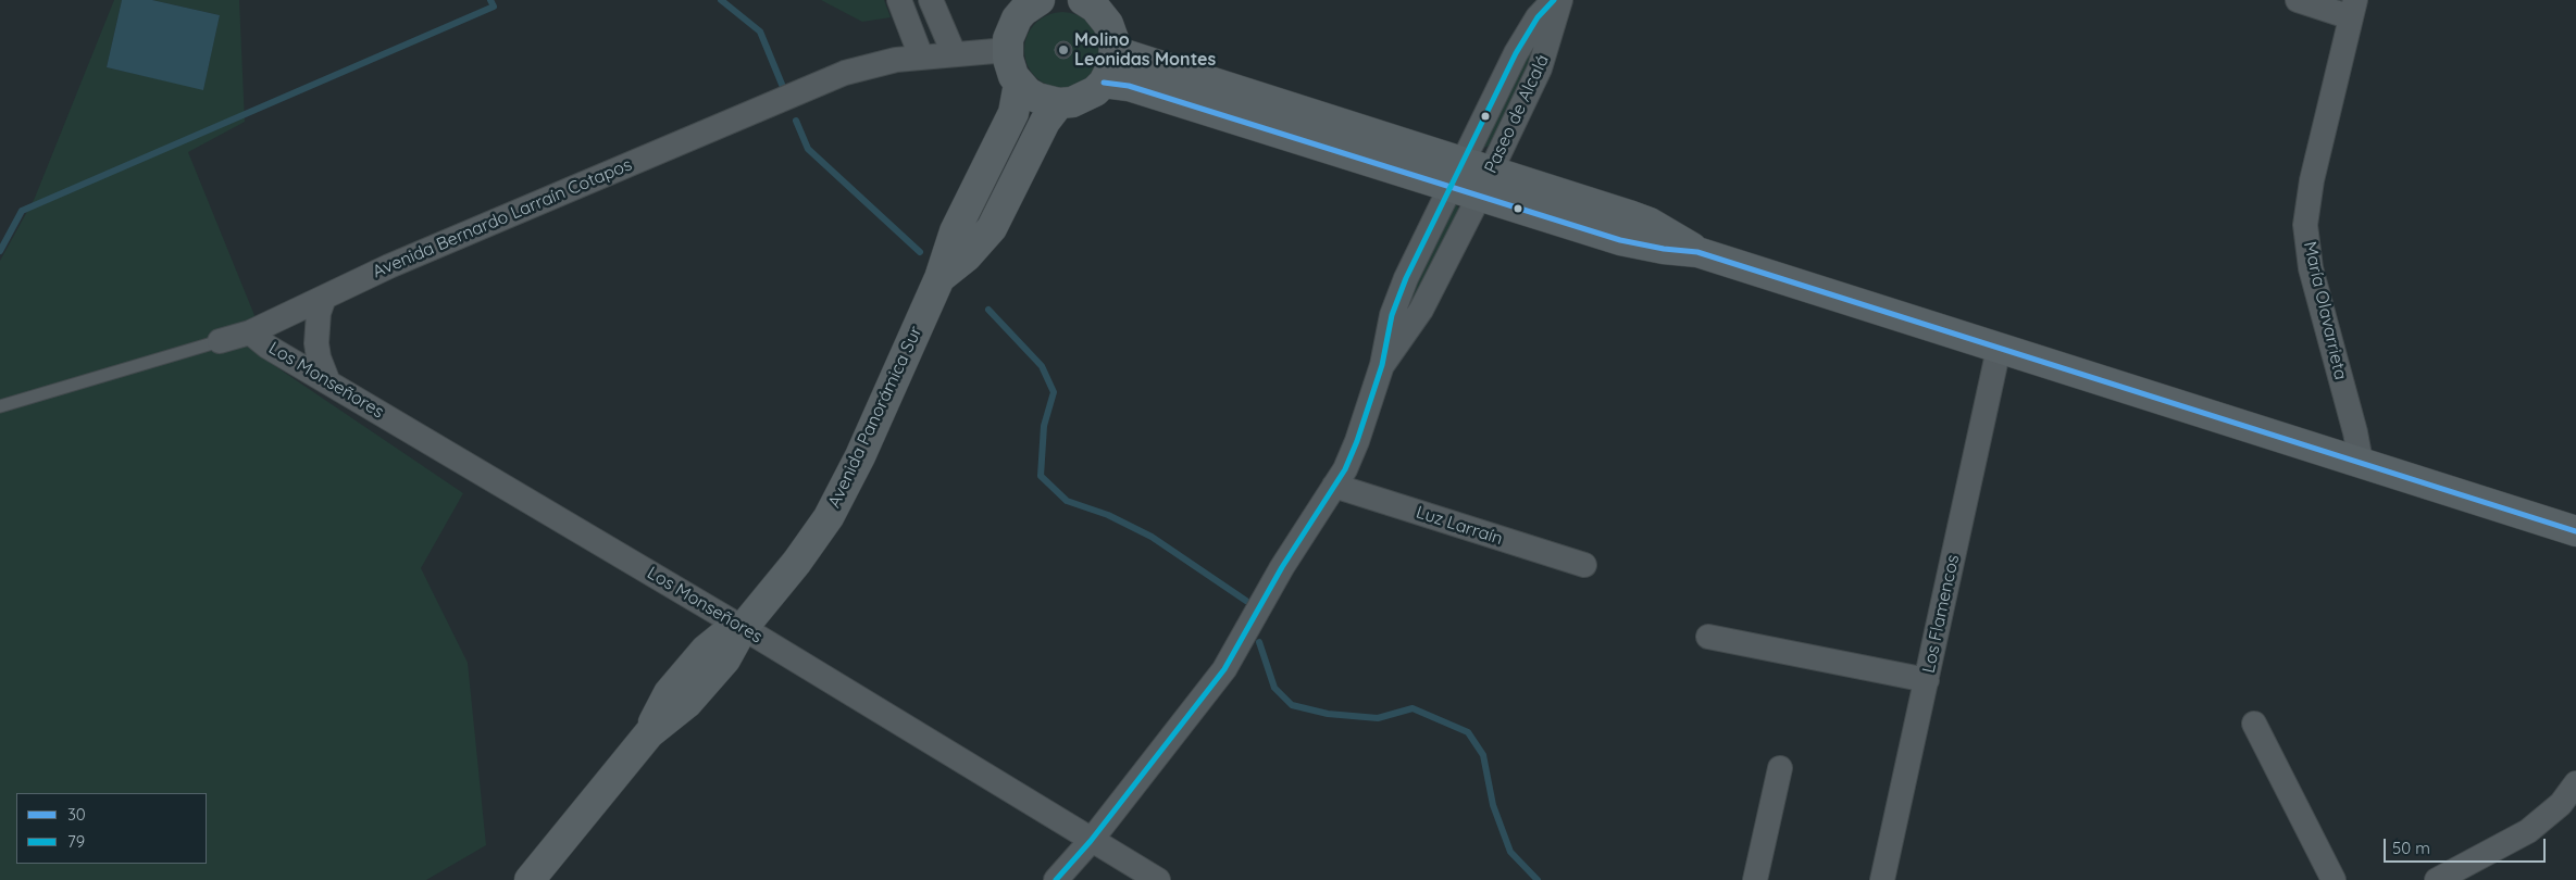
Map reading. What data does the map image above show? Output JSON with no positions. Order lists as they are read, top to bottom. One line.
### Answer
{"streets":{"street":["Paseo de Alcalá","Avenida Bernardo Larraín Cotapos","María Olavarrieta","Los Monseñores","Avenida Panorámica Sur","Luz Larraín","Los Flamencos"]},"crossings":[["Paseo de Alcalá","Los Monseñores"],["Paseo de Alcalá","Luz Larraín"],["Avenida Bernardo Larraín Cotapos","Los Monseñores"],["Los Monseñores","Avenida Panorámica Sur"]],"places":["Molino Leonidas Montes"],"lines":["transit line 79","transit line 30"],"legend":["30","79"],"scale_bar":"50 m"}
